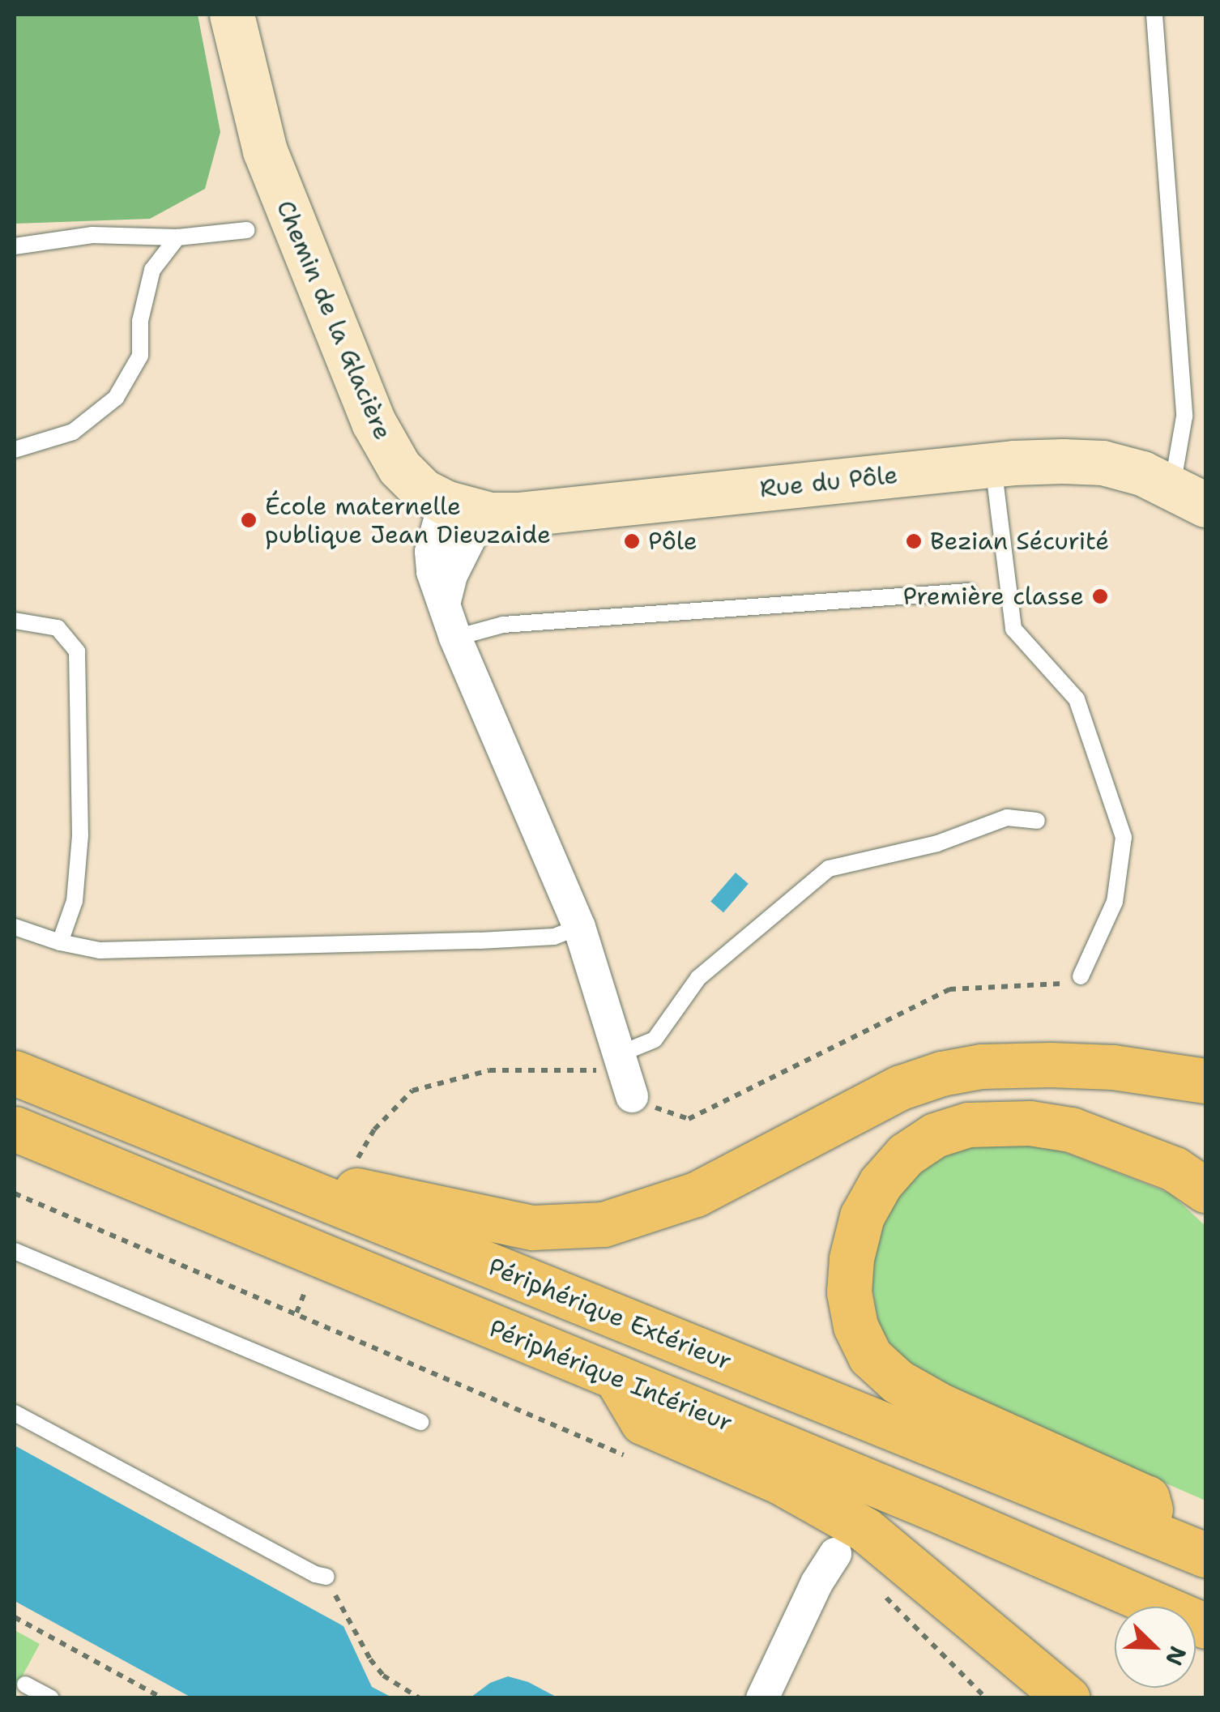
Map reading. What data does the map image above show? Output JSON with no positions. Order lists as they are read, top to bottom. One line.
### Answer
{"streets":{"highway":["Périphérique Extérieur","Périphérique Intérieur"],"street":["Chemin de la Glacière","Rue du Pôle"]},"crossings":[["Chemin de la Glacière","Rue du Pôle"]],"places":["École maternelle publique Jean Dieuzaide","Pôle","Bezian Sécurité","Première classe"],"north":"bottom right"}
